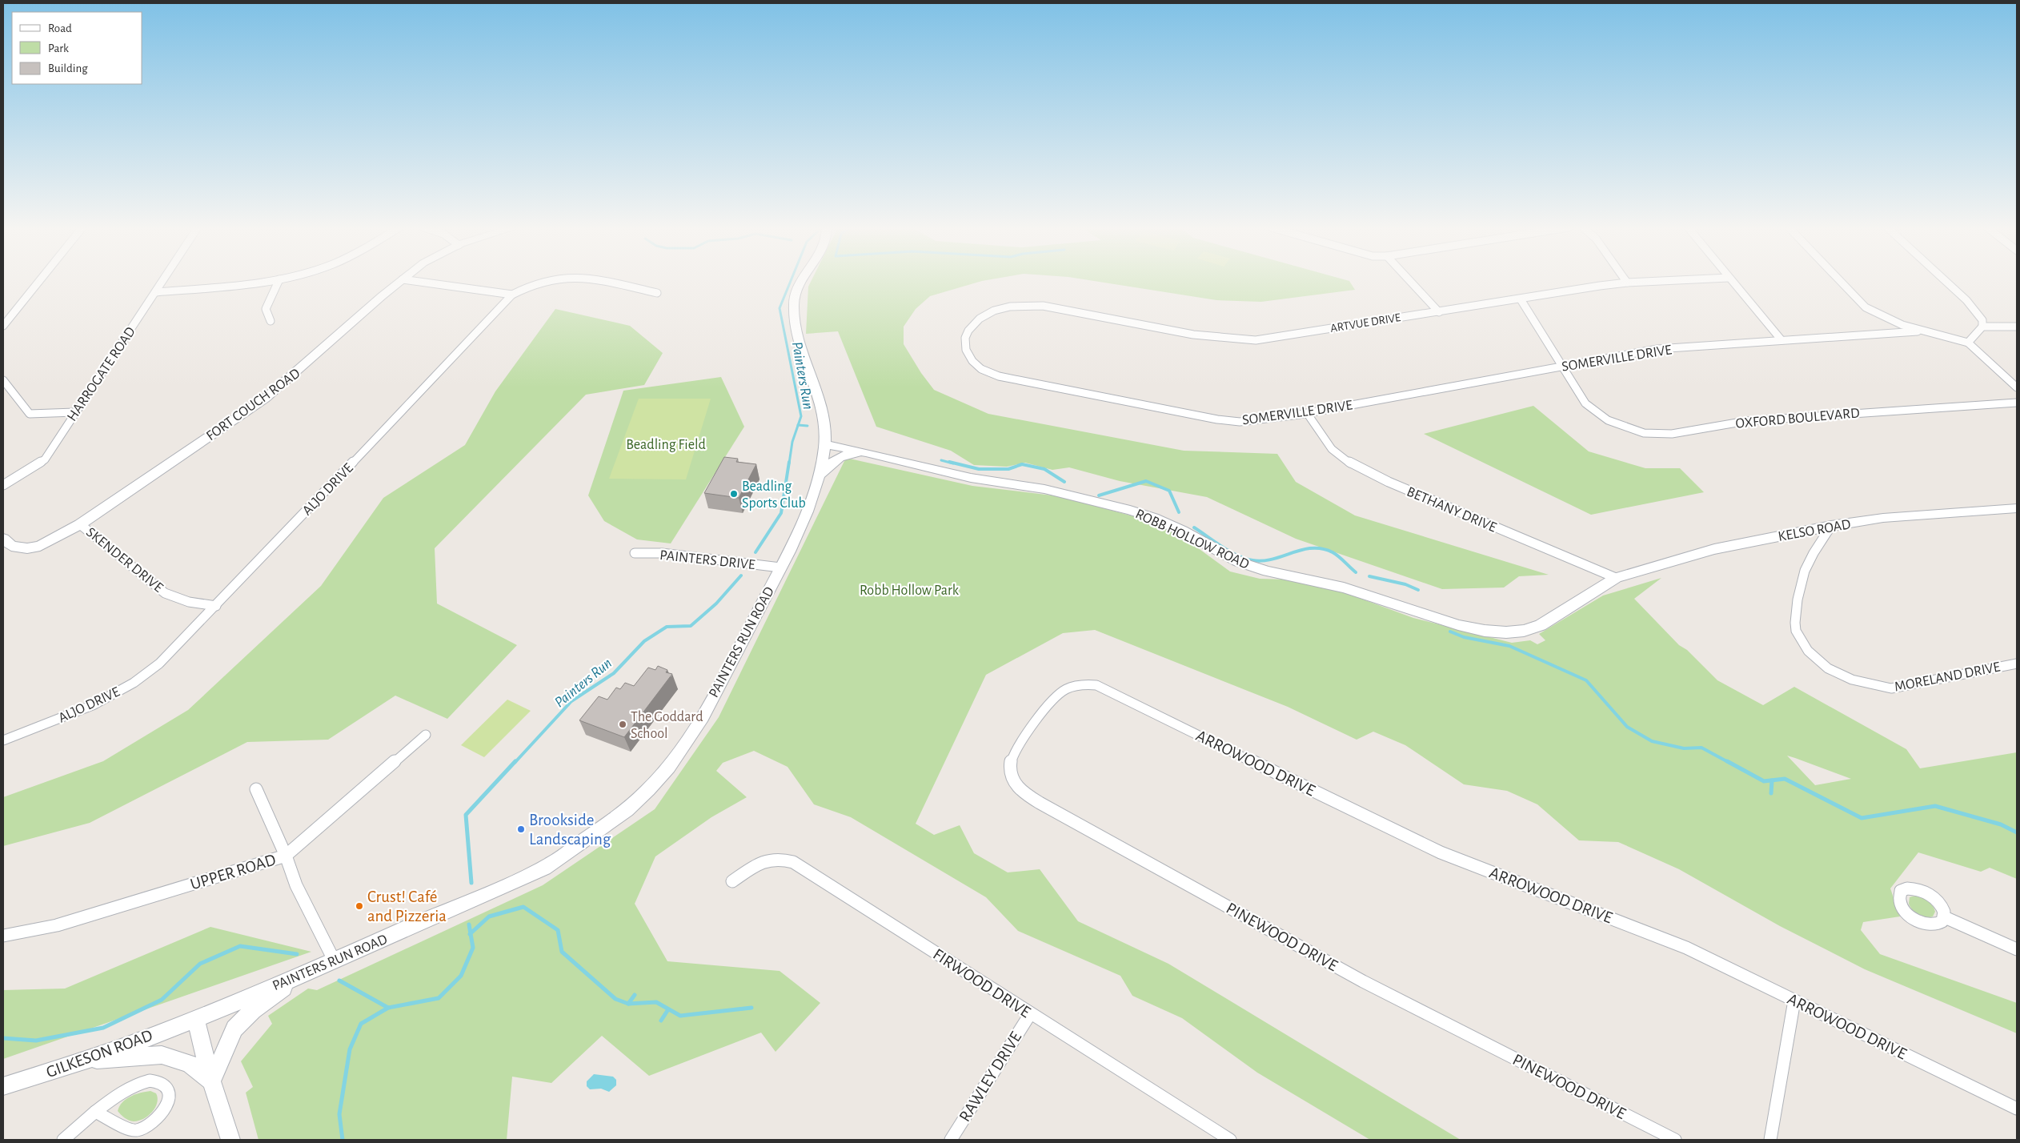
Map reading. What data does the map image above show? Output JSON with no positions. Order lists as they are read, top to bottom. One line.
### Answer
{"streets":{"street":["ARTVUE DRIVE","SOMERVILLE DRIVE","HARROGATE ROAD","FORT COUCH ROAD","OXFORD BOULEVARD","ALJO DRIVE","BETHANY DRIVE","KELSO ROAD","ROBB HOLLOW ROAD","SKENDER DRIVE","PAINTERS DRIVE","PAINTERS RUN ROAD","MORELAND DRIVE","ARROWOOD DRIVE","UPPER ROAD","PINEWOOD DRIVE","FIRWOOD DRIVE","GILKESON ROAD","RAWLEY DRIVE"]},"crossings":[["ARTVUE DRIVE","SOMERVILLE DRIVE"],["SOMERVILLE DRIVE","OXFORD BOULEVARD"],["SOMERVILLE DRIVE","BETHANY DRIVE"],["FORT COUCH ROAD","SKENDER DRIVE"],["ALJO DRIVE","SKENDER DRIVE"],["BETHANY DRIVE","KELSO ROAD"],["BETHANY DRIVE","ROBB HOLLOW ROAD"],["KELSO ROAD","ROBB HOLLOW ROAD"],["KELSO ROAD","MORELAND DRIVE"],["ROBB HOLLOW ROAD","PAINTERS RUN ROAD"],["PAINTERS DRIVE","PAINTERS RUN ROAD"],["PAINTERS RUN ROAD","GILKESON ROAD"],["ARROWOOD DRIVE","PINEWOOD DRIVE"],["FIRWOOD DRIVE","RAWLEY DRIVE"]],"water":["Painters Run"],"parks":["Beadling Field","Robb Hollow Park"],"places":["Beadling Sports Club","The Goddard School","Brookside Landscaping","Crust! Café and Pizzeria"],"legend":["Road","Park","Building"]}
